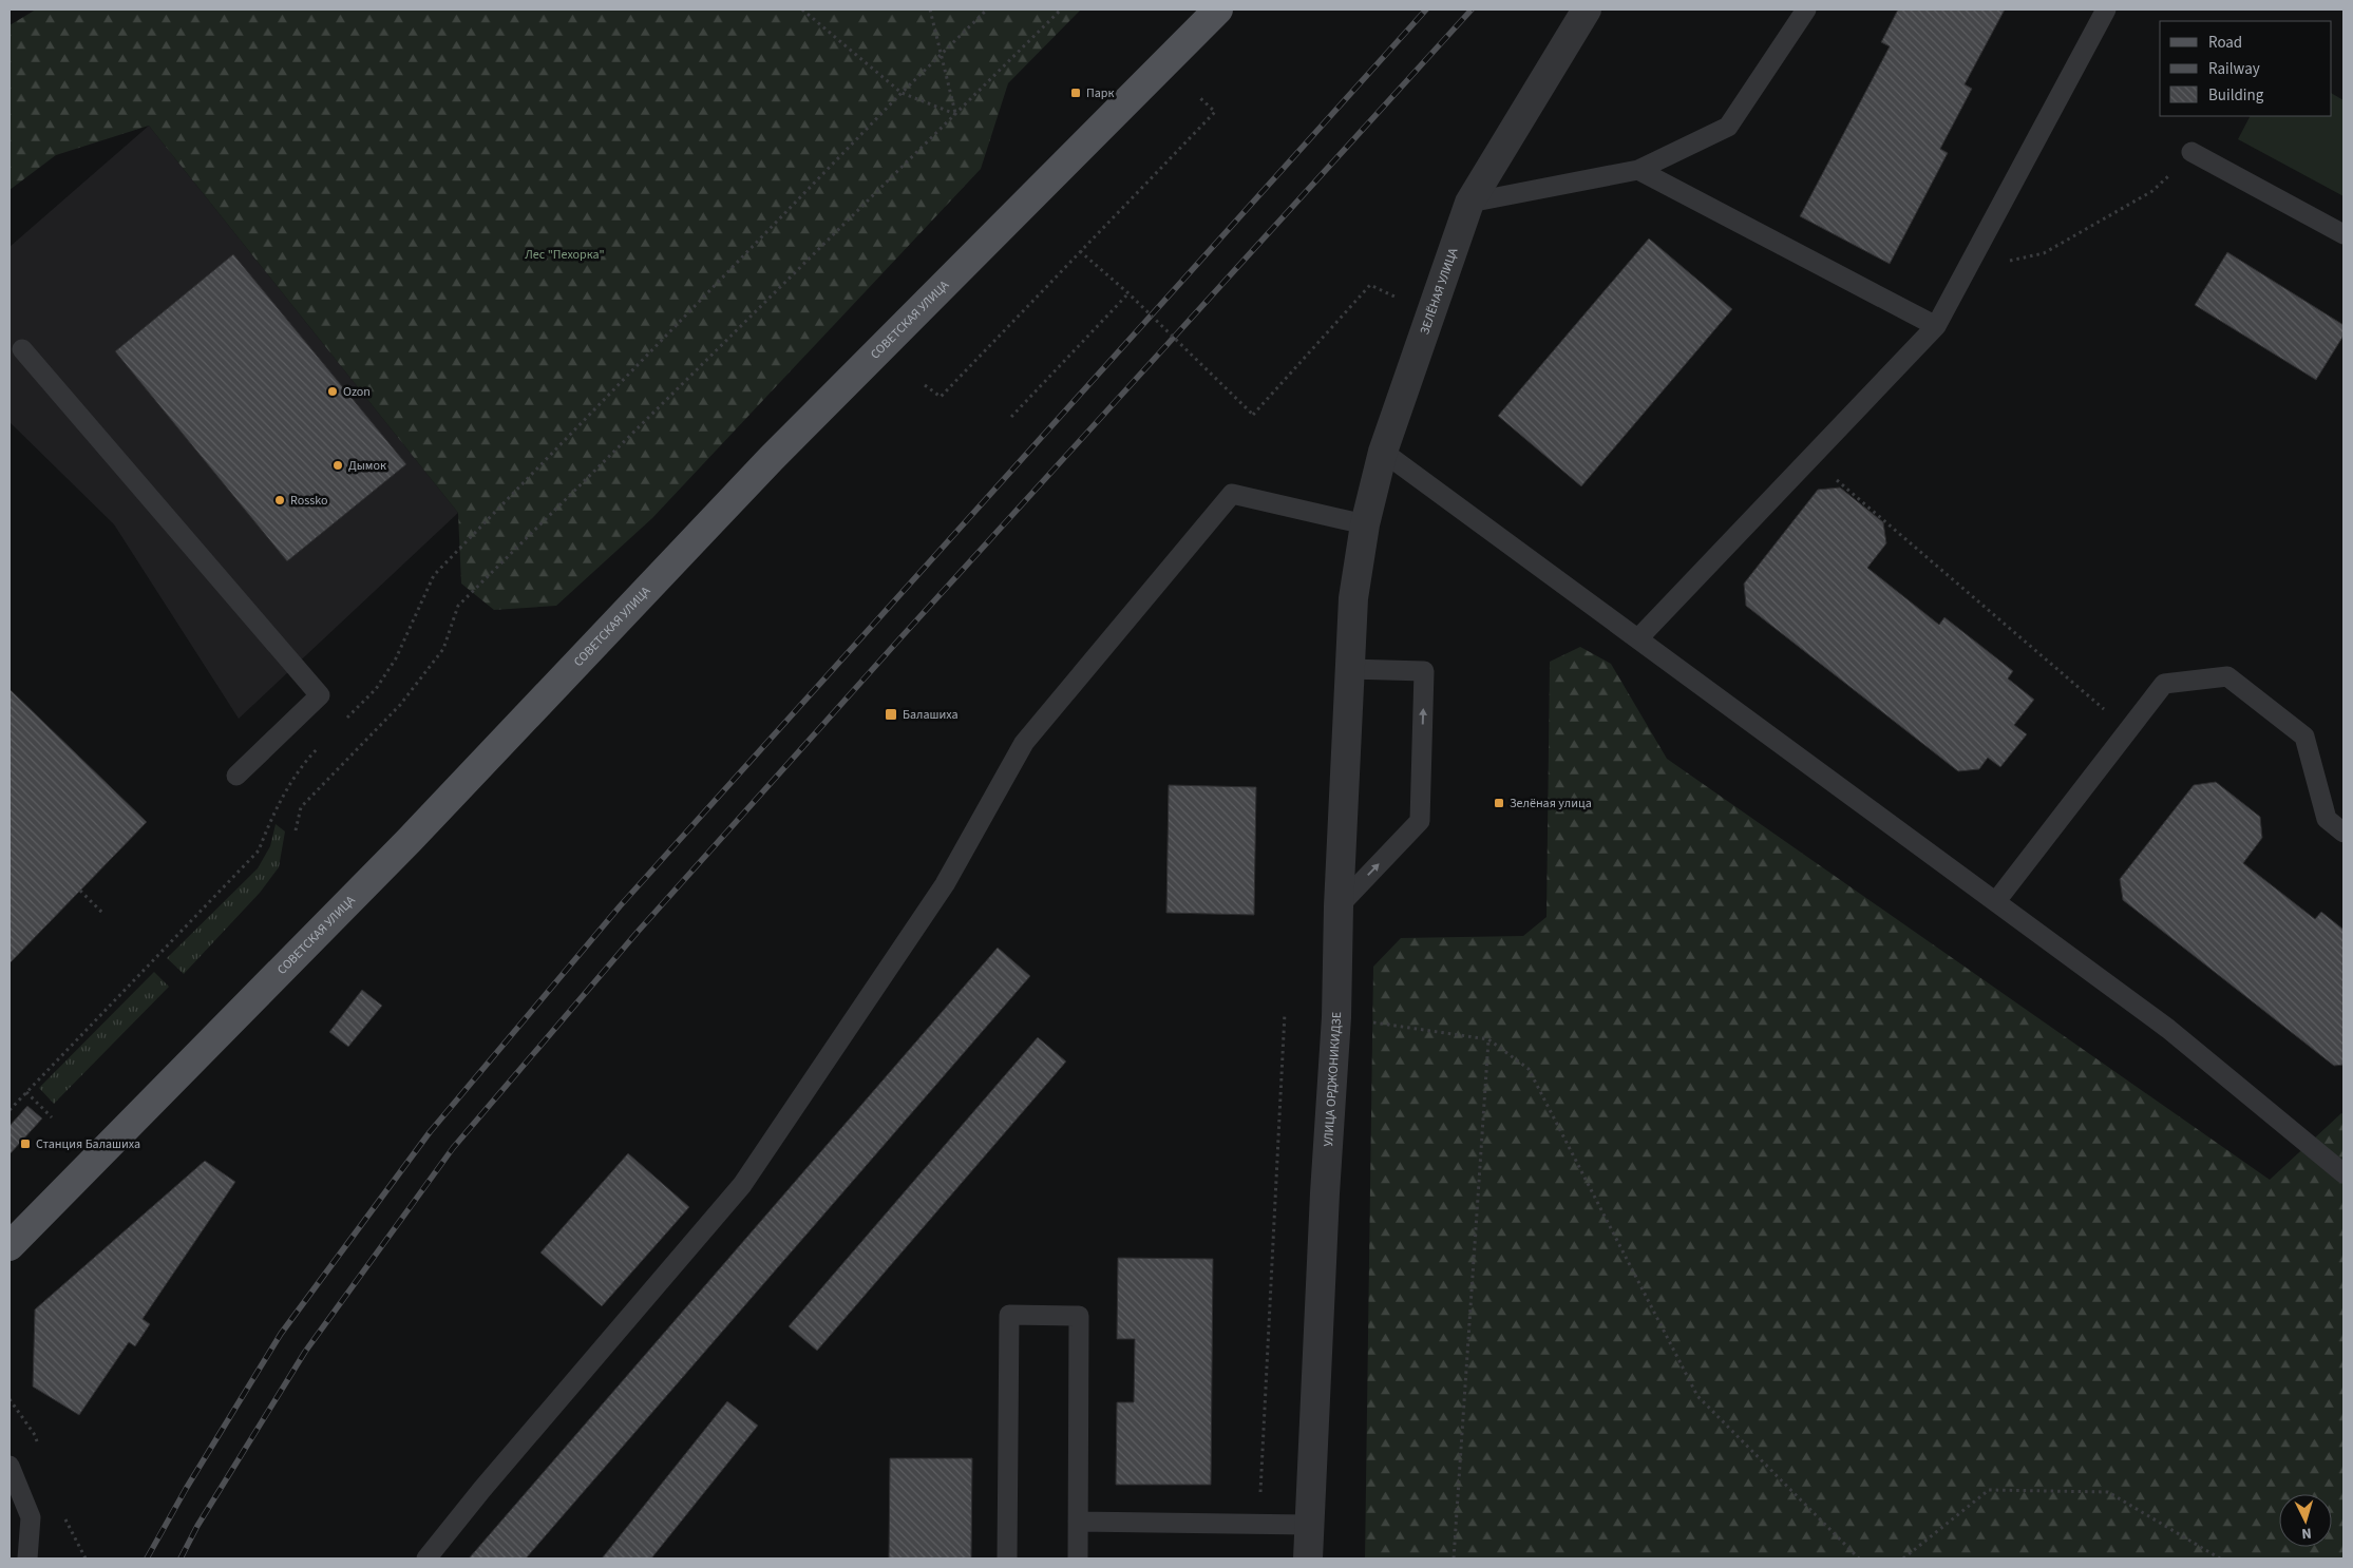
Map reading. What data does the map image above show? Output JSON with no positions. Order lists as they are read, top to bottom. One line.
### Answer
{"streets":{"main road":["СОВЕТСКАЯ УЛИЦА"],"street":["ЗЕЛЁНАЯ УЛИЦА","УЛИЦА ОРДЖОНИКИДЗЕ"]},"crossings":[["ЗЕЛЁНАЯ УЛИЦА","УЛИЦА ОРДЖОНИКИДЗЕ"]],"parks":["Лес \"Пехорка\""],"places":{"transit":["Парк","Балашиха","Зелёная улица","Станция Балашиха"],"other":["Ozon","Дымок","Rossko"]},"legend":["Road","Railway","Building"],"north":"bottom"}
